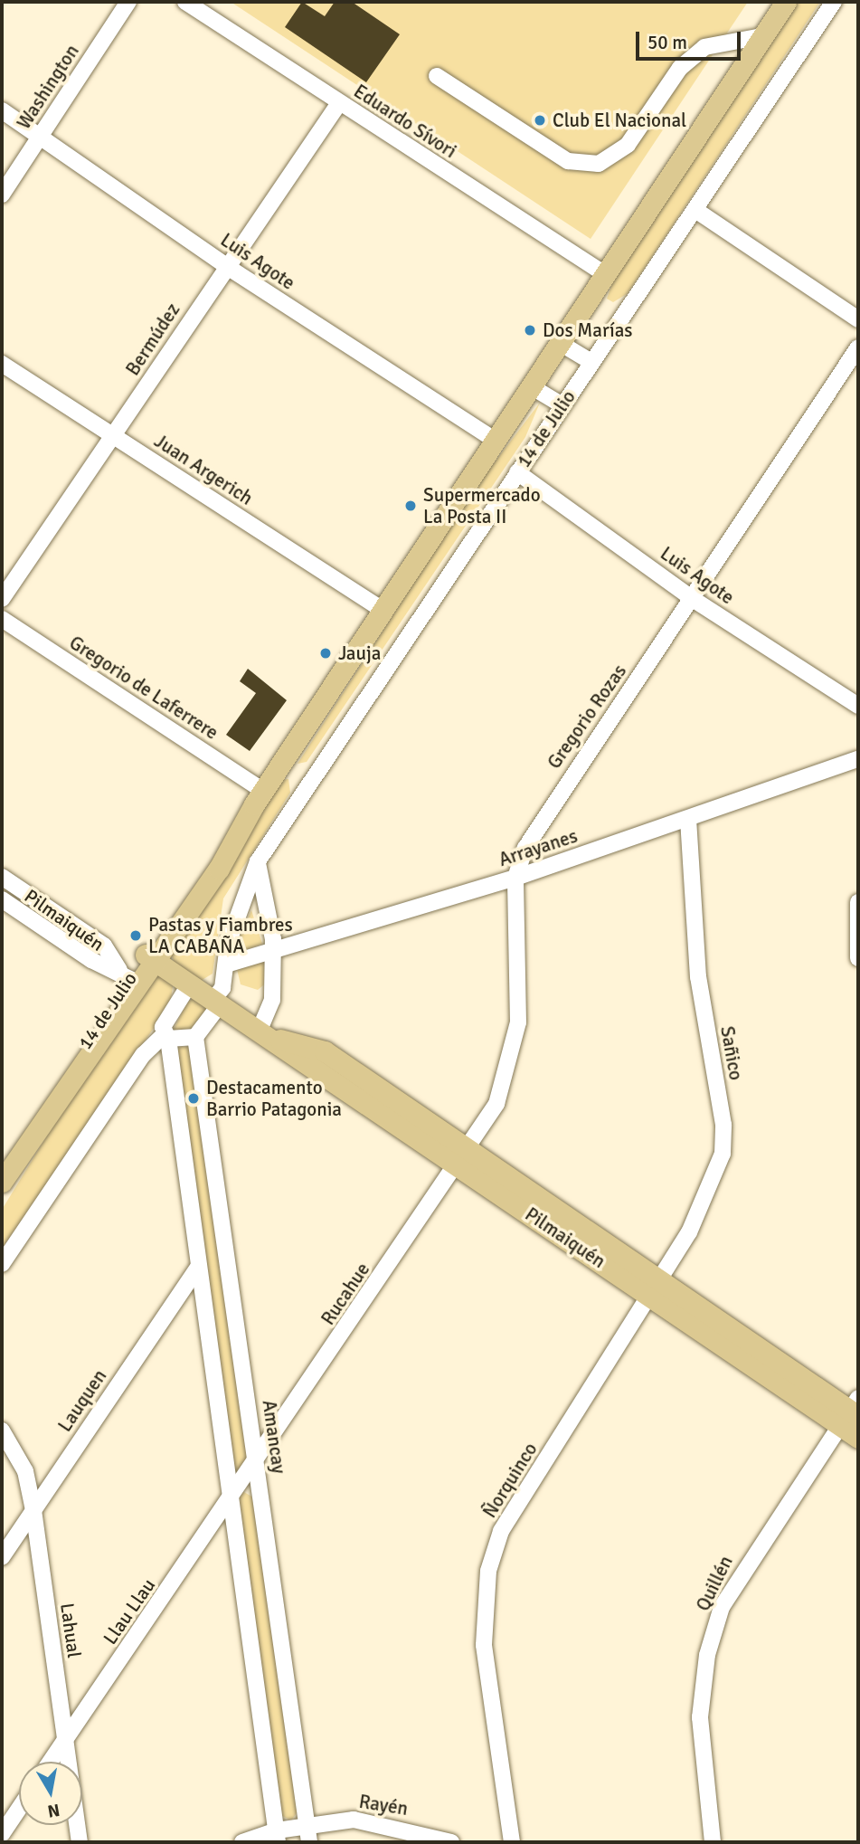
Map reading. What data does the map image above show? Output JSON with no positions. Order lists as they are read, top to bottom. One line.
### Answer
{"streets":{"main road":["14 de Julio","Pilmaiquén"],"street":["Washington","Eduardo Sívori","Luis Agote","Bermúdez","Juan Argerich","Gregorio de Laferrere","Gregorio Rozas","Arrayanes","Sañico","Rucahue","Lauquen","Amancay","Ñorquinco","Quillén","Llau Llau","Lahual","Rayén"]},"crossings":[["Washington","Luis Agote"],["Eduardo Sívori","Bermúdez"],["Eduardo Sívori","14 de Julio"],["Luis Agote","Bermúdez"],["Luis Agote","14 de Julio"],["Luis Agote","Gregorio Rozas"],["Bermúdez","Juan Argerich"],["14 de Julio","Juan Argerich"],["14 de Julio","Gregorio de Laferrere"],["14 de Julio","Arrayanes"],["14 de Julio","Pilmaiquén"],["14 de Julio","Amancay"],["Gregorio Rozas","Arrayanes"],["Gregorio Rozas","Pilmaiquén"],["Gregorio Rozas","Rucahue"],["Arrayanes","Sañico"],["Pilmaiquén","Sañico"],["Pilmaiquén","Rucahue"],["Pilmaiquén","Ñorquinco"],["Pilmaiquén","Quillén"],["Sañico","Ñorquinco"],["Rucahue","Amancay"],["Rucahue","Llau Llau"],["Lauquen","Lahual"],["Amancay","Rayén"],["Llau Llau","Lahual"]],"places":["Club El Nacional","Dos Marías","Supermercado La Posta II","Jauja","Pastas y Fiambres LA CABAÑA","Destacamento Barrio Patagonia"],"scale_bar":"50 m","north":"bottom"}
